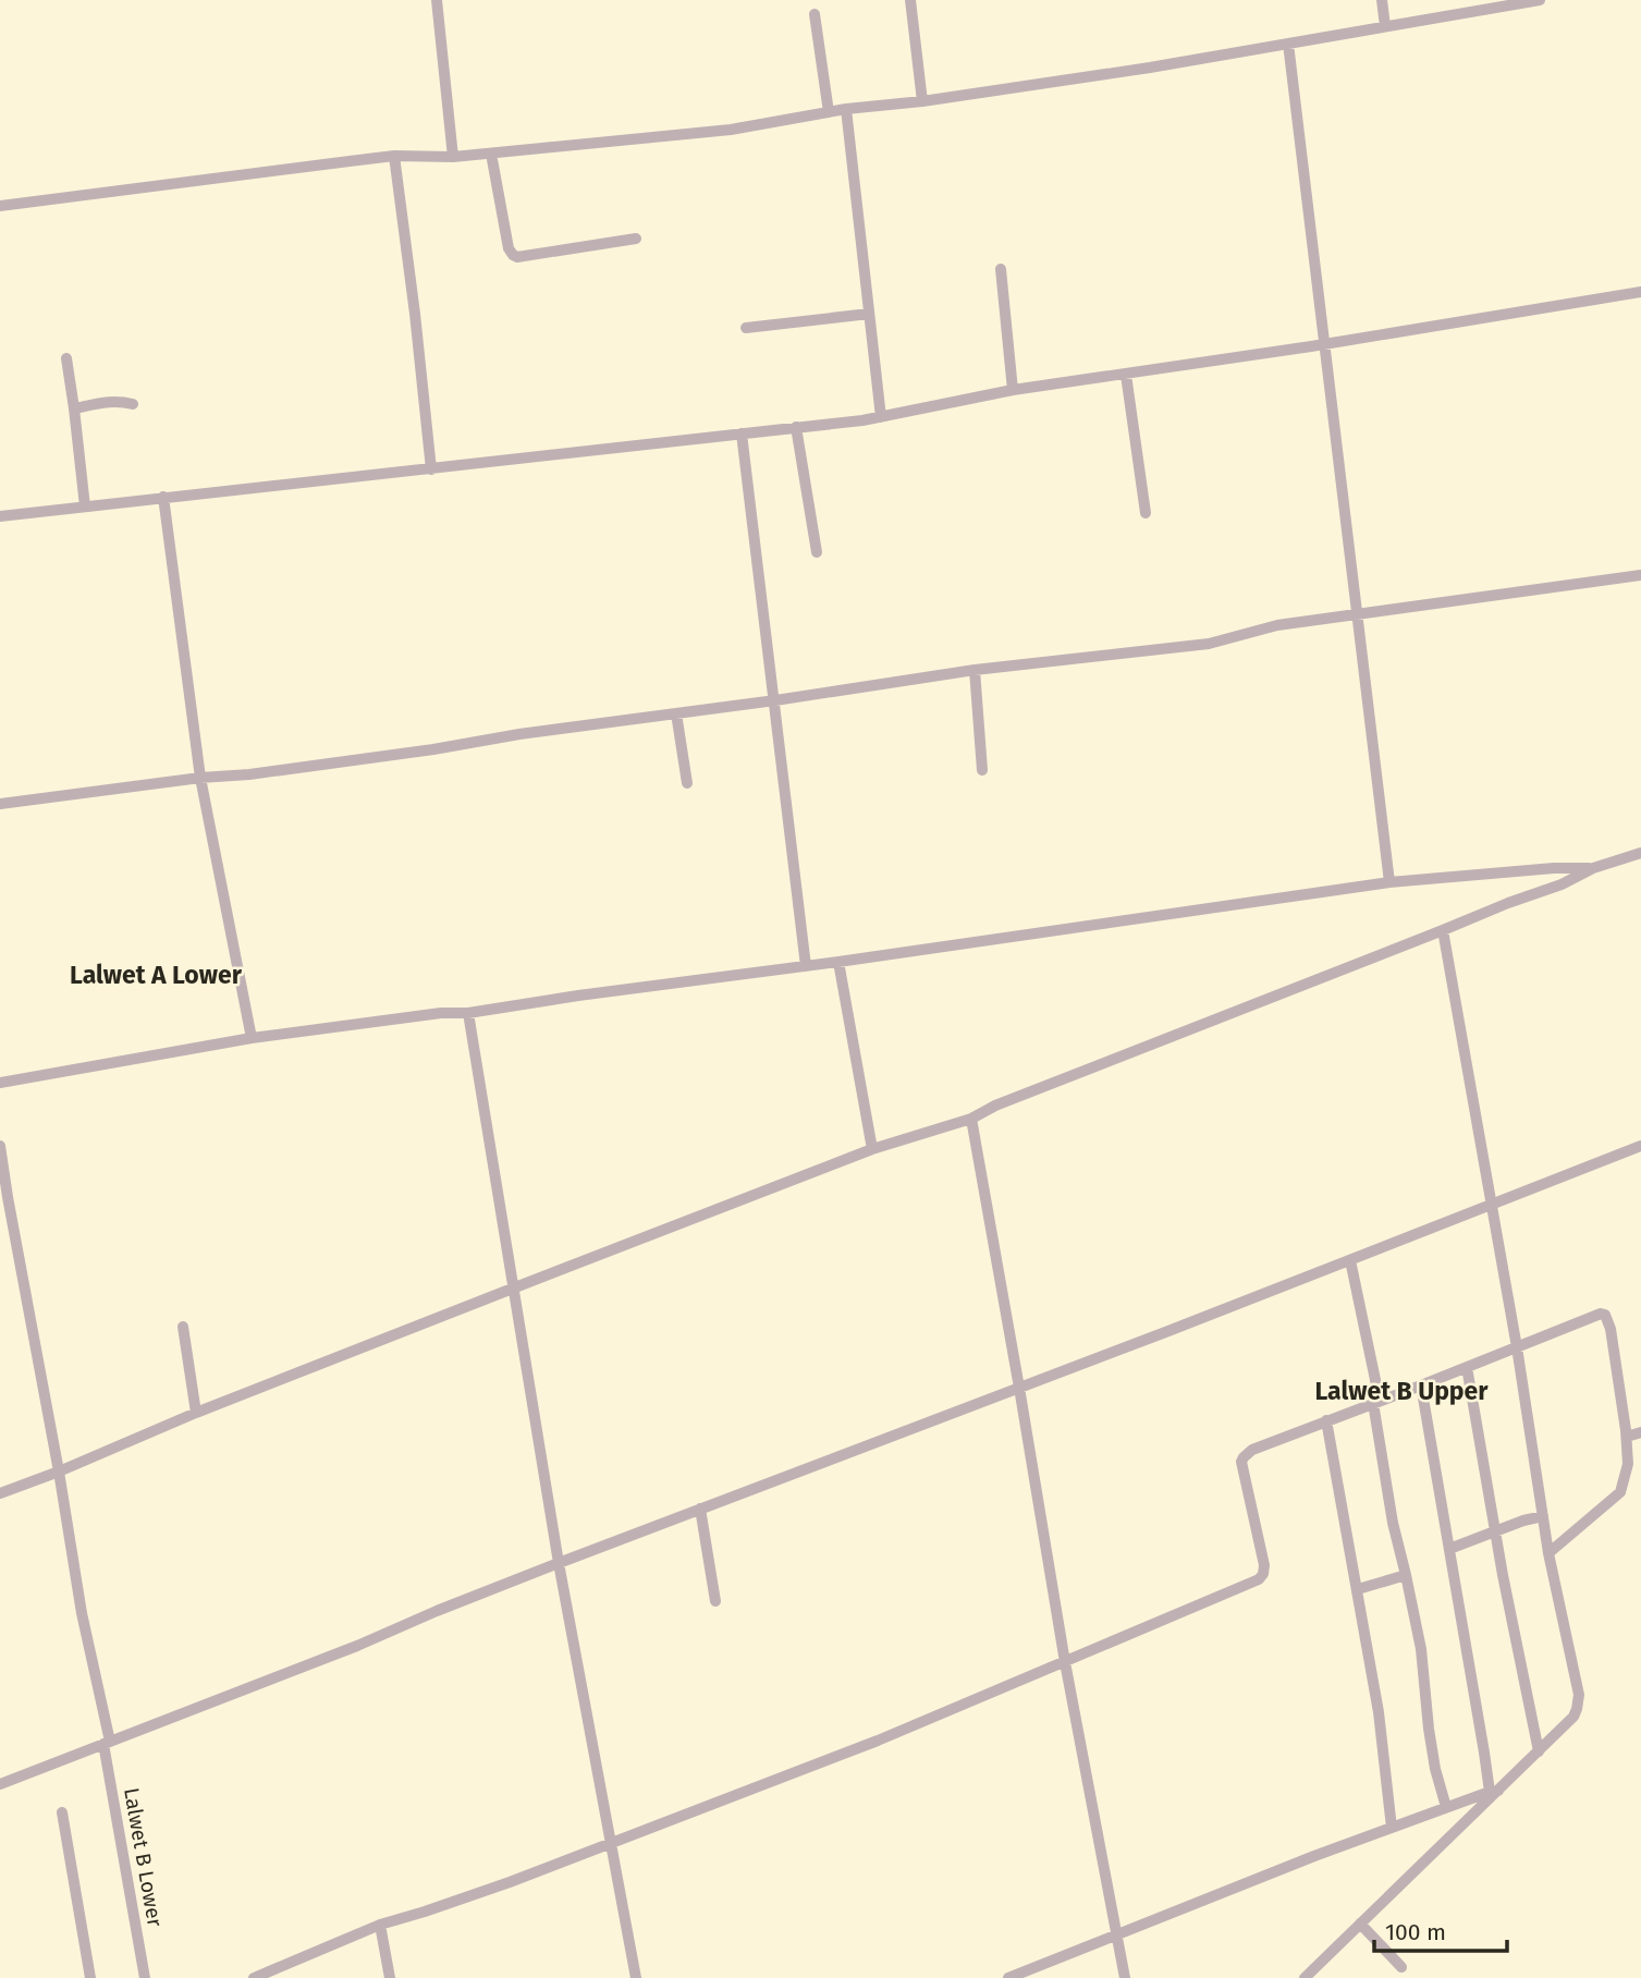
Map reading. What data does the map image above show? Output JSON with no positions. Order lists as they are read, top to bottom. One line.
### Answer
{"streets":{"street":["Lalwet B Lower"]},"districts":["Lalwet A Lower","Lalwet B Upper"],"scale_bar":"100 m"}
